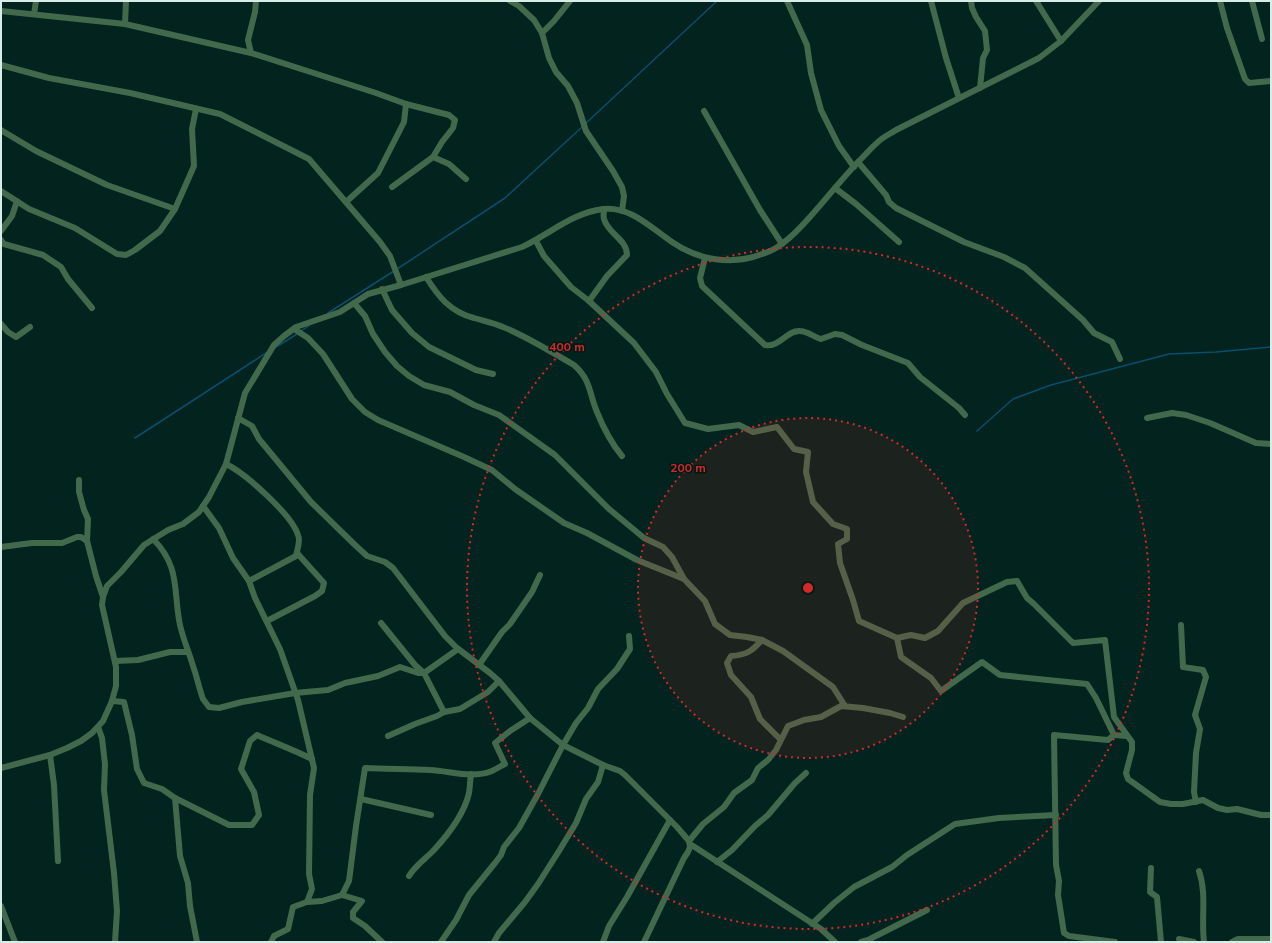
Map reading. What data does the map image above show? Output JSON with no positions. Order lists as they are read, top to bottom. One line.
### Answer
{"rings":["400 m","200 m"]}
